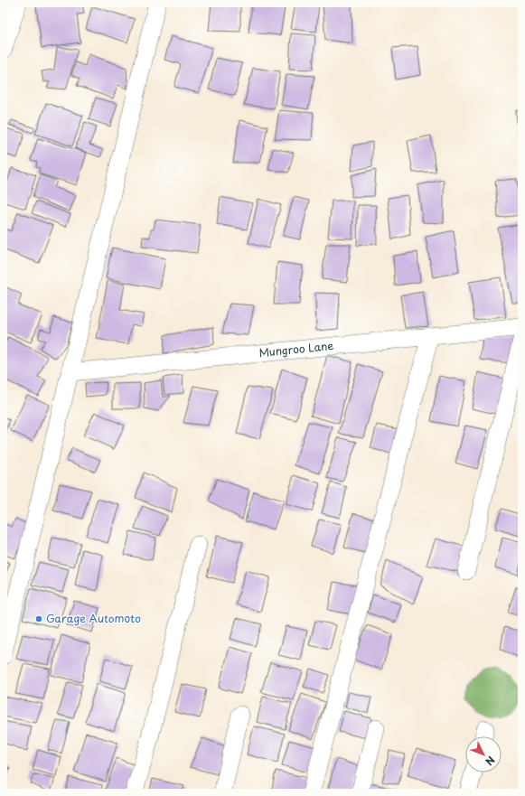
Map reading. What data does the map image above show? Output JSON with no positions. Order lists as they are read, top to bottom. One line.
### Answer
{"streets":{"street":["Mungroo Lane"]},"places":["Garage Automoto"],"north":"bottom right"}
